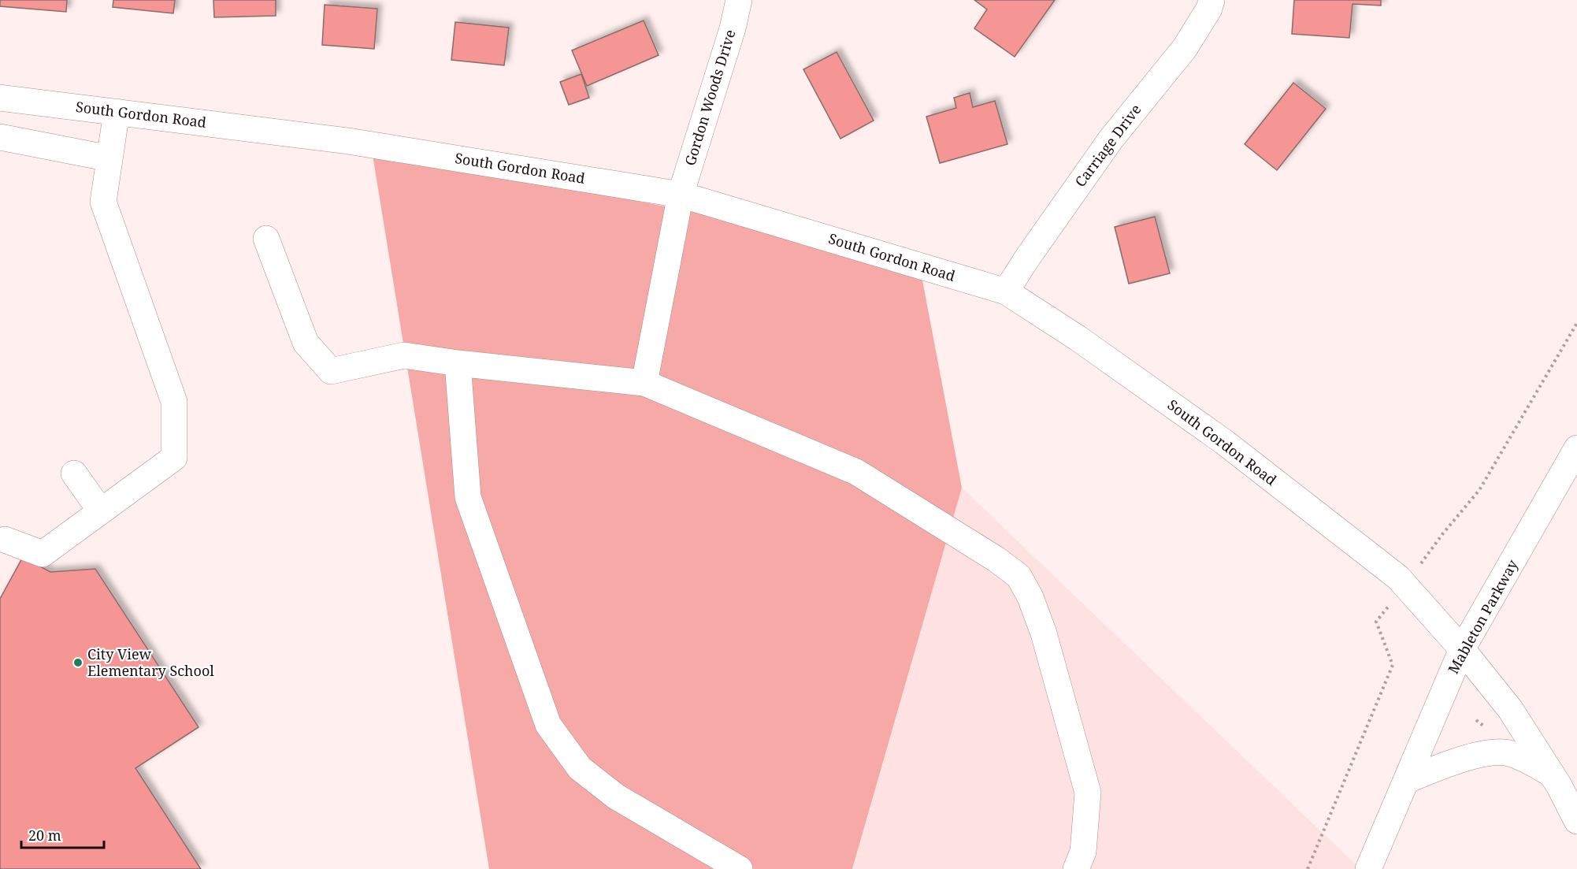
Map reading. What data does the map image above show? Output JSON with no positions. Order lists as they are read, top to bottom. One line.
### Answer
{"streets":{"street":["Gordon Woods Drive","South Gordon Road","Carriage Drive","Mableton Parkway"]},"crossings":[["Gordon Woods Drive","South Gordon Road"],["South Gordon Road","Carriage Drive"],["South Gordon Road","Mableton Parkway"]],"places":["City View Elementary School"],"scale_bar":"20 m"}
